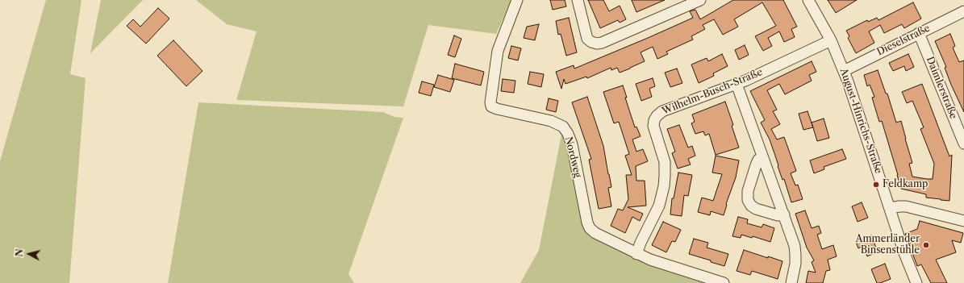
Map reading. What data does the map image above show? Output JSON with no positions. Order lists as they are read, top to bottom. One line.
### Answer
{"streets":{"street":["Dieselstraße","Daimlerstraße","Wilhelm-Busch-Straße","August-Hinrichs-Straße","Nordweg"]},"crossings":[["Dieselstraße","Daimlerstraße"],["Dieselstraße","August-Hinrichs-Straße"],["Wilhelm-Busch-Straße","August-Hinrichs-Straße"],["Wilhelm-Busch-Straße","Nordweg"]],"places":["Feldkamp","Ammerländer Binsenstühle"],"north":"left"}
